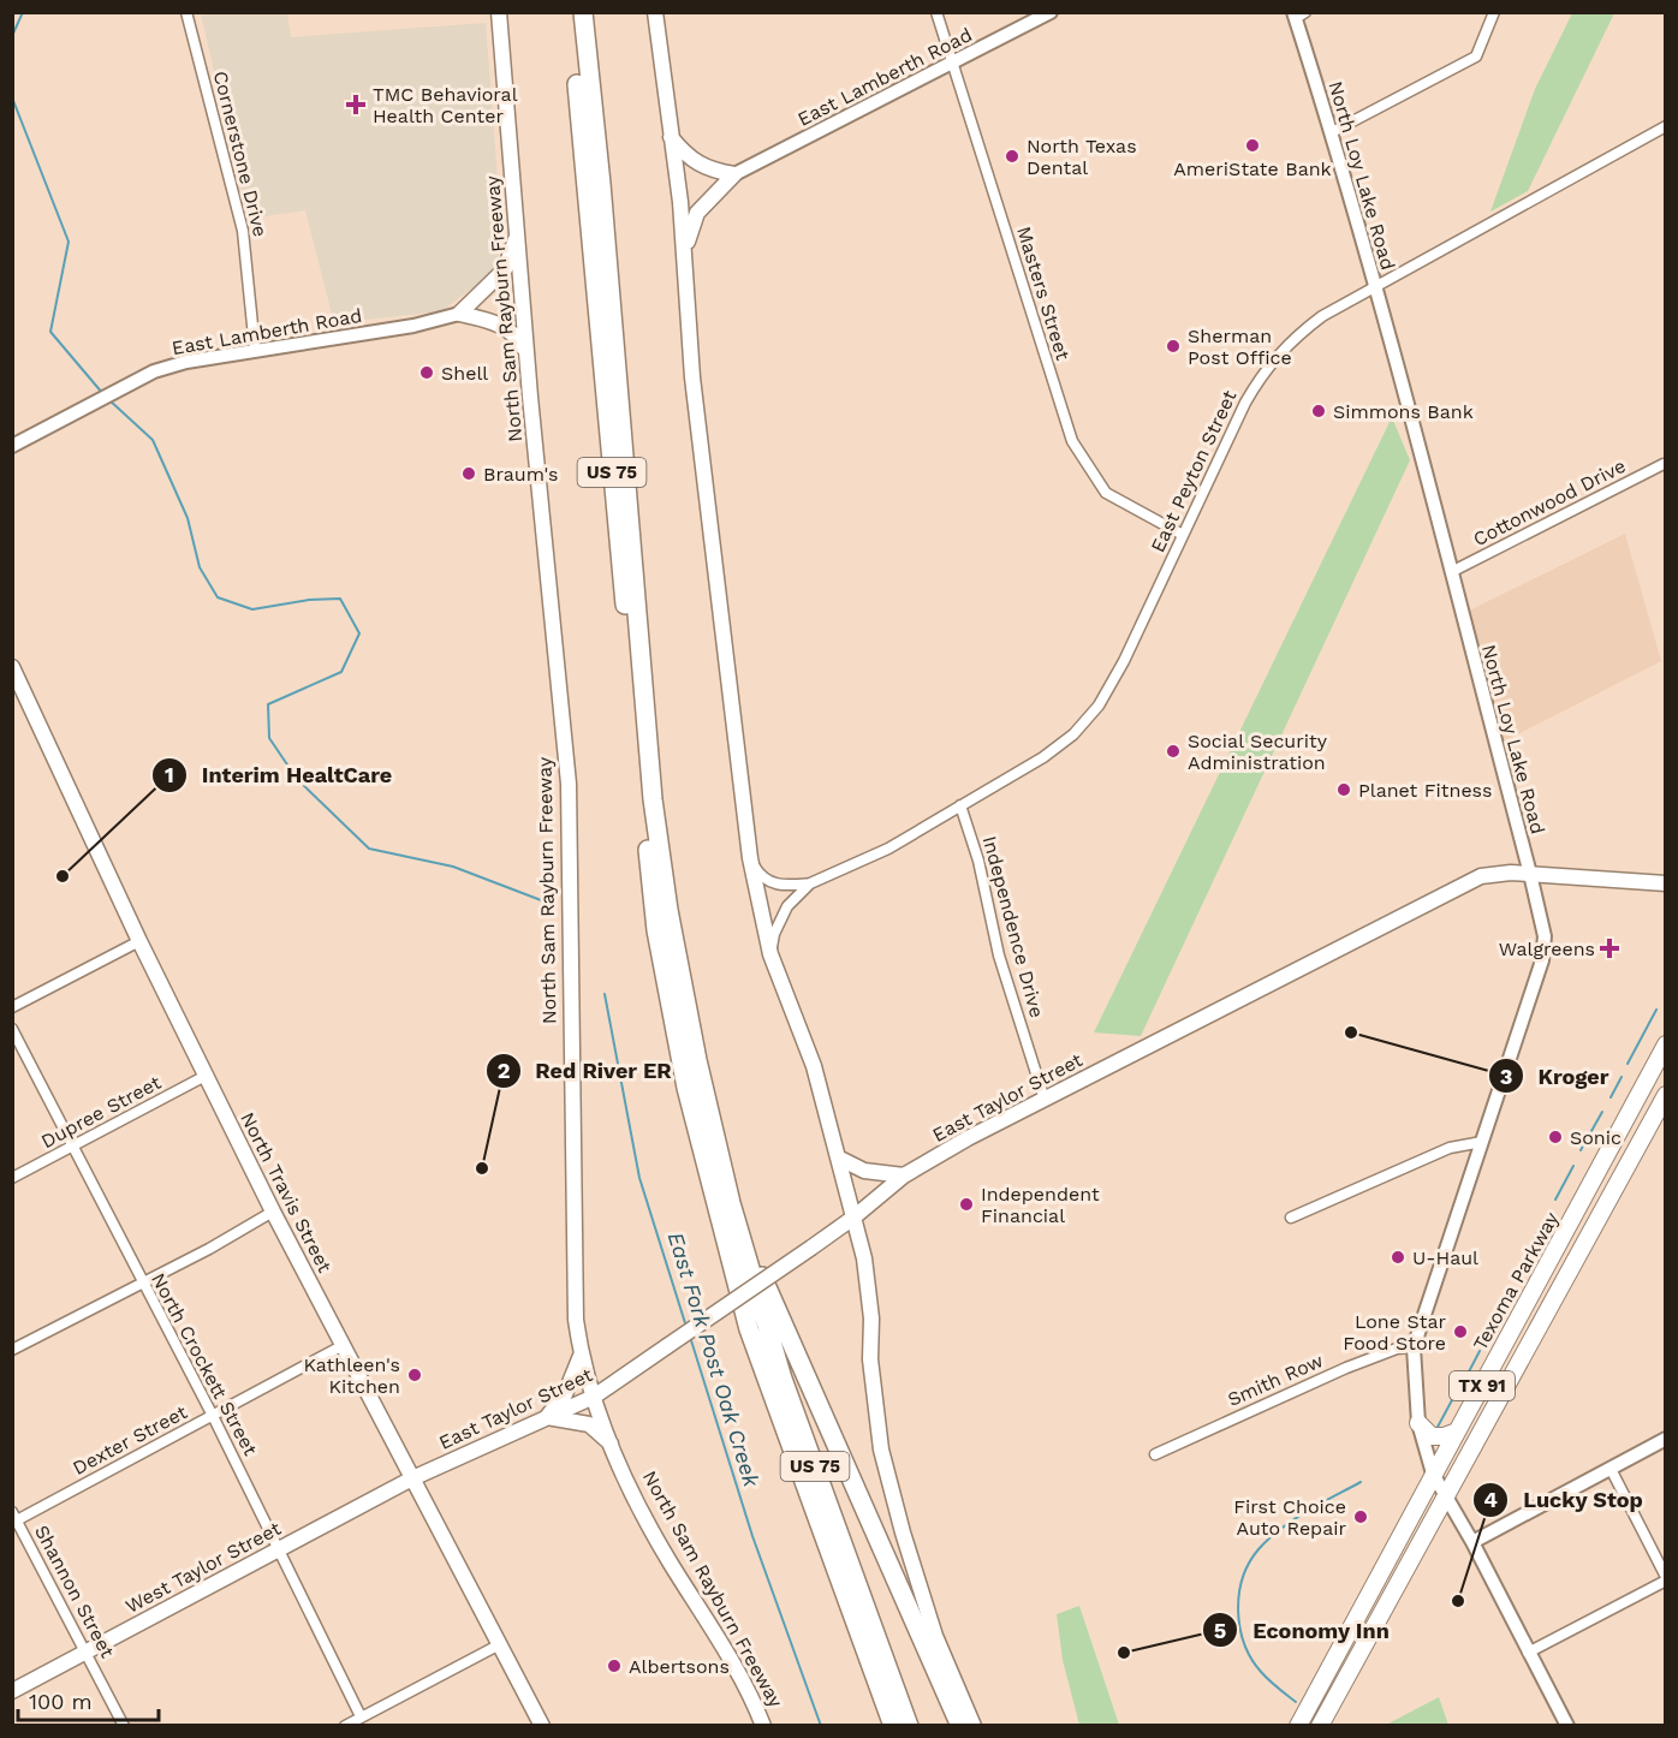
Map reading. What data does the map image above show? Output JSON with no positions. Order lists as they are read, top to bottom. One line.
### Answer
{"streets":{"highway":["US 75"],"main road":["North Sam Rayburn Freeway","East Taylor Street","North Travis Street","Texoma Parkway","TX 91","West Taylor Street"],"street":["East Lamberth Road","Cornerstone Drive","North Loy Lake Road","Masters Street","East Peyton Street","Cottonwood Drive","Independence Drive","Dupree Street","North Crockett Street","Smith Row","Dexter Street","Shannon Street"]},"crossings":[["East Lamberth Road","Cornerstone Drive"],["East Lamberth Road","Masters Street"],["North Loy Lake Road","East Peyton Street"],["North Loy Lake Road","Cottonwood Drive"],["North Loy Lake Road","East Taylor Street"],["North Loy Lake Road","Texoma Parkway"],["North Loy Lake Road","Smith Row"],["North Loy Lake Road","TX 91"],["Masters Street","East Peyton Street"],["North Sam Rayburn Freeway","East Taylor Street"],["East Peyton Street","Independence Drive"],["Independence Drive","East Taylor Street"],["East Taylor Street","North Travis Street"],["East Taylor Street","West Taylor Street"],["Dupree Street","North Travis Street"],["Dupree Street","North Crockett Street"],["North Travis Street","Dexter Street"],["North Travis Street","West Taylor Street"],["North Crockett Street","Dexter Street"],["North Crockett Street","West Taylor Street"],["Dexter Street","Shannon Street"],["West Taylor Street","Shannon Street"]],"water":["East Fork Post Oak Creek"],"places":{"health":["TMC Behavioral Health Center","Walgreens"],"other":["AmeriState Bank","North Texas Dental","Sherman Post Office","Shell","Simmons Bank","Braum's","Social Security Administration","Planet Fitness","Interim HealtCare","Kroger","Sonic","Red River ER","Independent Financial","U-Haul","Lone Star Food Store","Kathleen's Kitchen","First Choice Auto Repair","Lucky Stop","Economy Inn","Albertsons"]},"scale_bar":"100 m"}
